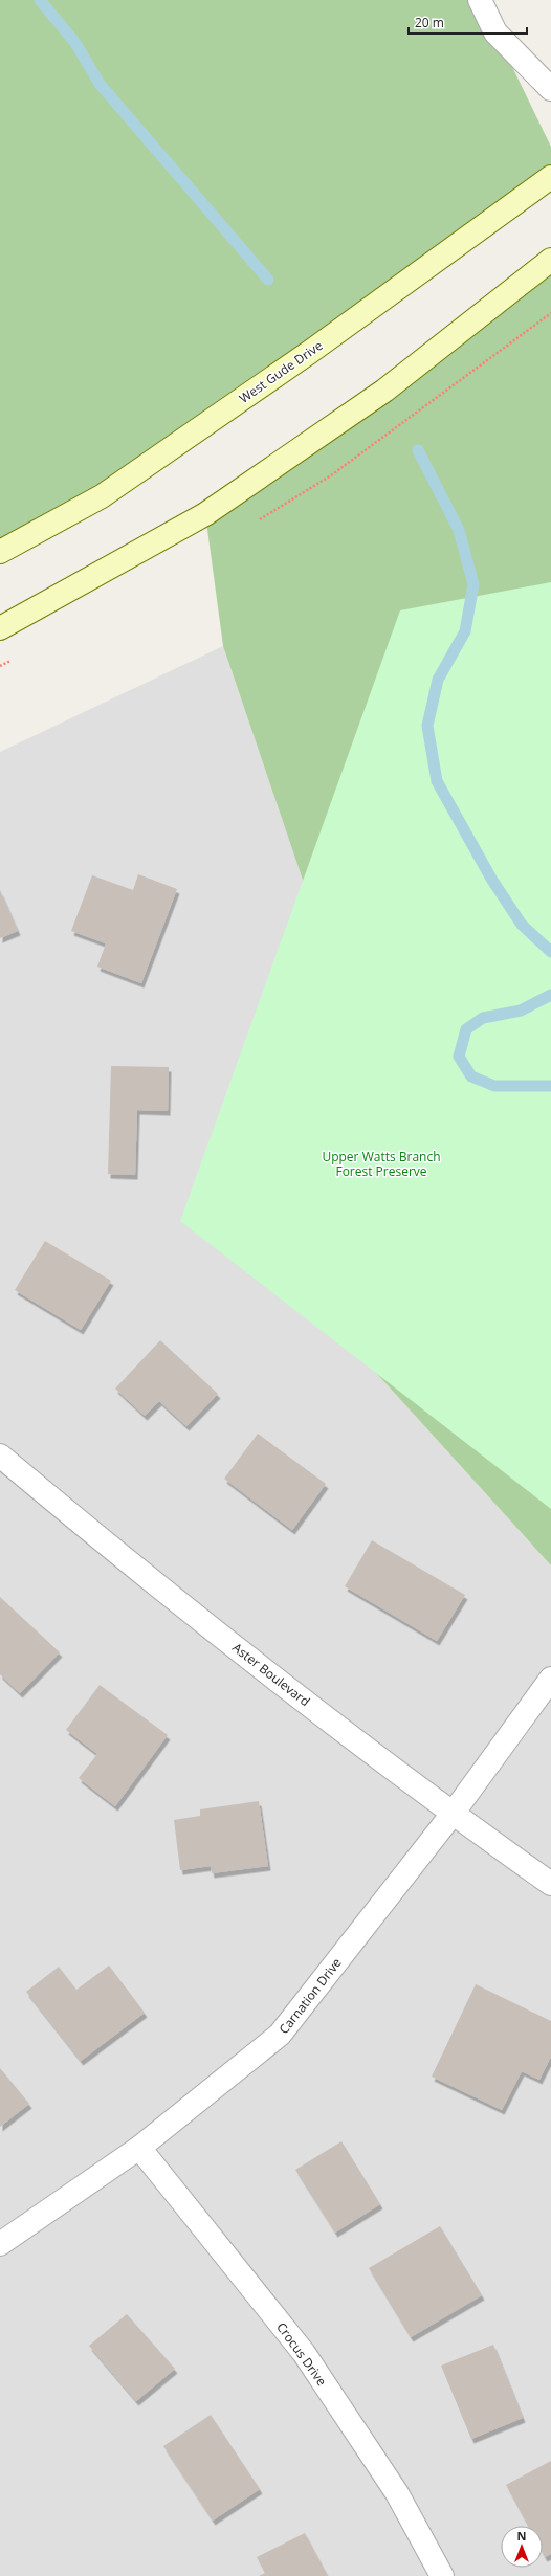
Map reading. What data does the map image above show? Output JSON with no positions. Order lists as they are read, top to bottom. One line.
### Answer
{"streets":{"main road":["West Gude Drive"],"street":["Aster Boulevard","Carnation Drive","Crocus Drive"]},"crossings":[["Aster Boulevard","Carnation Drive"],["Carnation Drive","Crocus Drive"]],"parks":["Upper Watts Branch Forest Preserve"],"scale_bar":"20 m","north":"top"}
